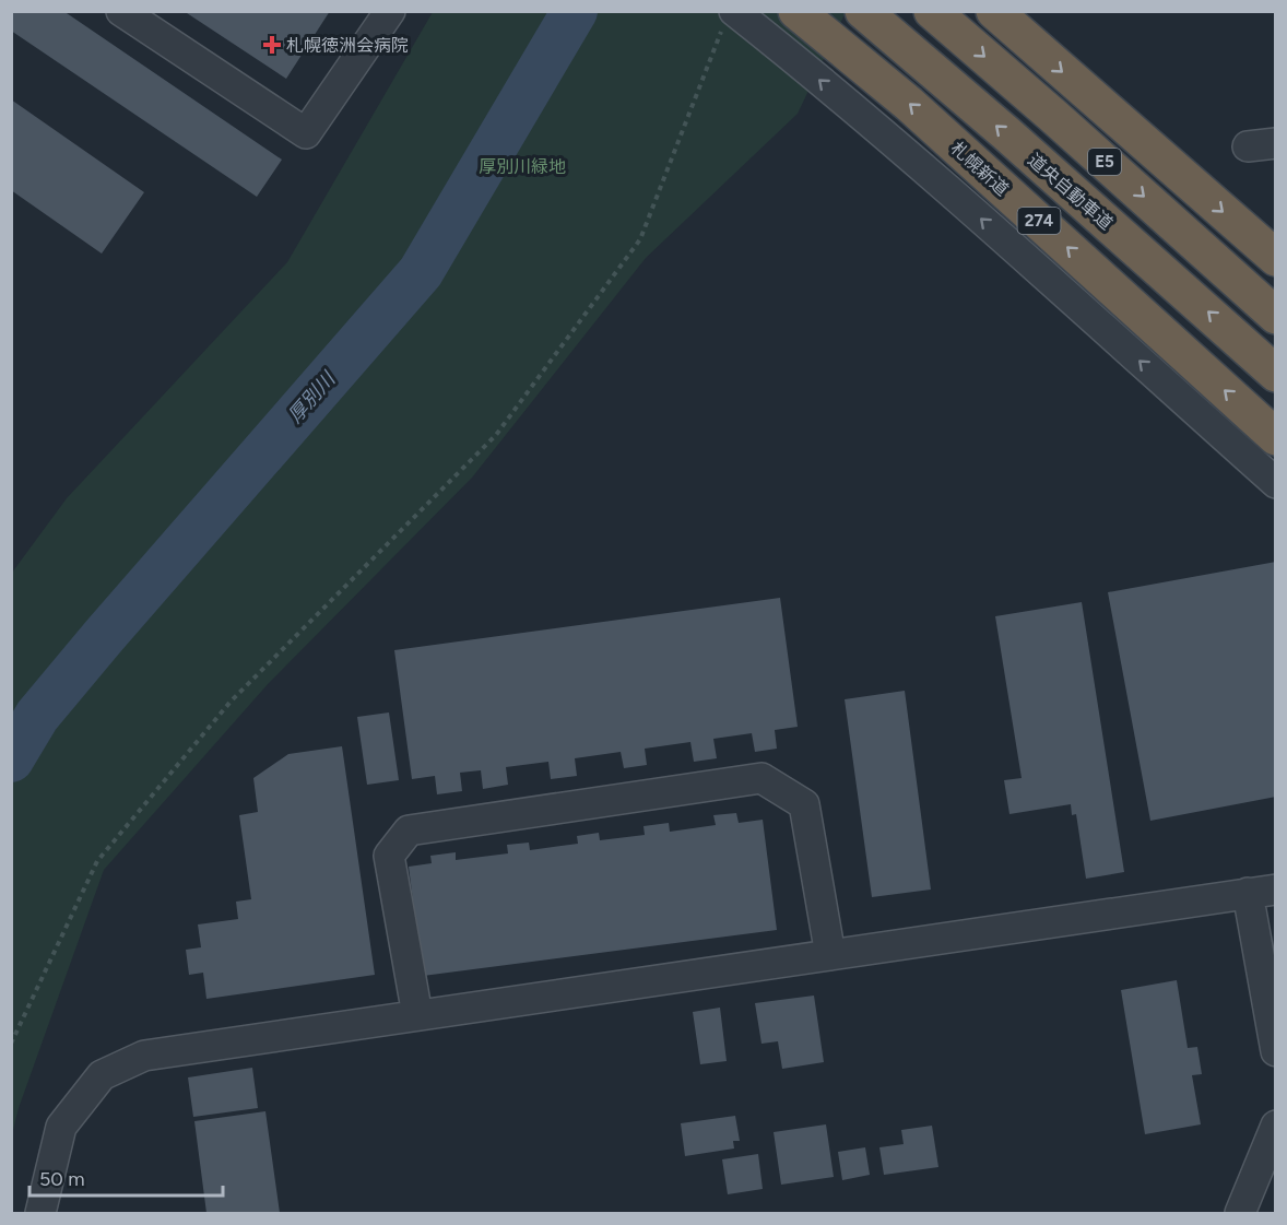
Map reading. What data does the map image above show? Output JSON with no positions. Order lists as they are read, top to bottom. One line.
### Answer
{"streets":{"highway":["E5","札幌新道","道央自動車道","274"]},"water":["厚別川"],"parks":["厚別川緑地"],"places":{"health":["札幌徳洲会病院"]},"scale_bar":"50 m"}
